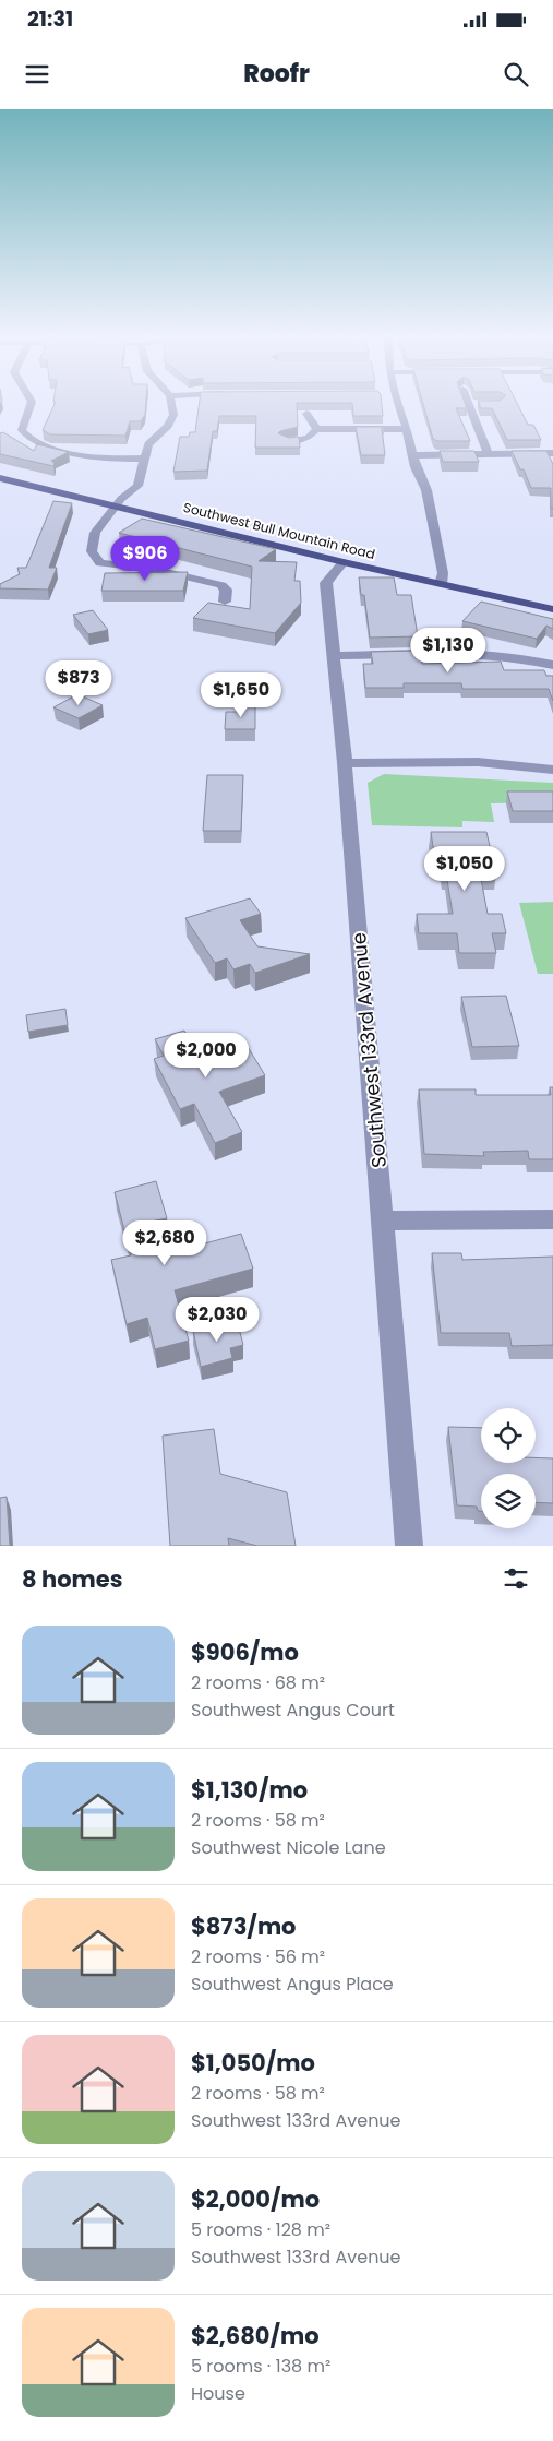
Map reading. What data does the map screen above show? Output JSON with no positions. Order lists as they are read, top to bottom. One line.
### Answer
{"streets":{"main road":["Southwest Bull Mountain Road"],"street":["Southwest 133rd Avenue"]},"crossings":[["Southwest Bull Mountain Road","Southwest 133rd Avenue"]],"page":{"status":"21:31","header":"Roofr","price":["$906","$1,130","$873","$1,650","$1,050","$2,000","$2,680","$2,030"],"heading":"8 homes","list":[{"name":"$906/mo","note":"2 rooms · 68 m² · Southwest Angus Court"},{"name":"$1,130/mo","note":"2 rooms · 58 m² · Southwest Nicole Lane"},{"name":"$873/mo","note":"2 rooms · 56 m² · Southwest Angus Place"},{"name":"$1,050/mo","note":"2 rooms · 58 m² · Southwest 133rd Avenue"},{"name":"$2,000/mo","note":"5 rooms · 128 m² · Southwest 133rd Avenue"},{"name":"$2,680/mo","note":"5 rooms · 138 m² · House"}]}}
